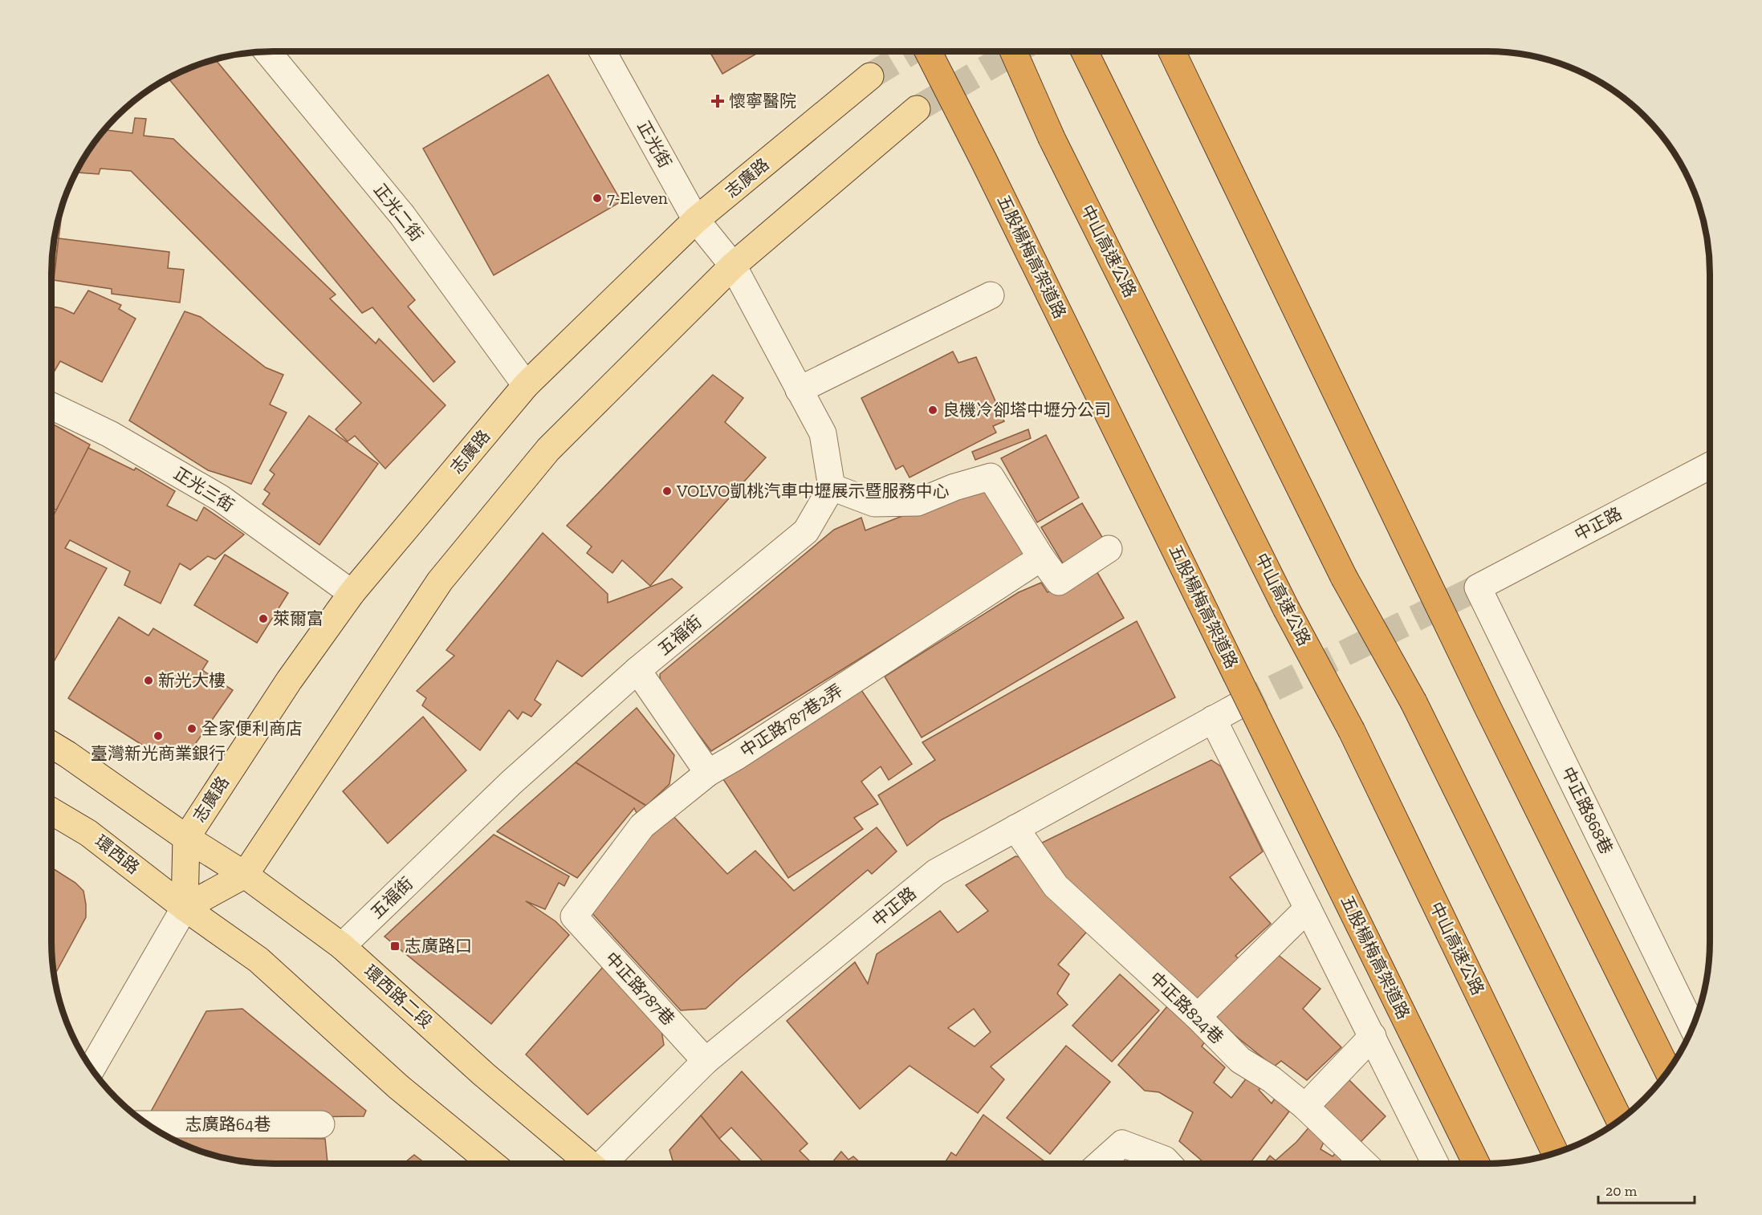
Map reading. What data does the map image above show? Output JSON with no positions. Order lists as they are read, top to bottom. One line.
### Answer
{"streets":{"highway":["中山高速公路","五股楊梅高架道路"],"main road":["志廣路","環西路","環西路二段"],"street":["正光街","正光二街","正光三街","中正路","五福街","中正路787巷2弄","中正路868巷","中正路787巷","中正路824巷","志廣路64巷"]},"crossings":[["正光街","志廣路"],["志廣路","正光二街"],["志廣路","正光三街"],["志廣路","環西路"],["志廣路","環西路二段"],["中正路","中正路868巷"],["中正路","中正路787巷"],["中正路","中正路824巷"],["五福街","環西路二段"],["中正路787巷2弄","中正路787巷"]],"places":{"health":["懷寧醫院"],"other":["7-Eleven","良機冷卻塔中壢分公司","VOLVO凱桃汽車中壢展示暨服務中心","萊爾富","新光大樓","全家便利商店","臺灣新光商業銀行"],"transit":["志廣路口"]},"scale_bar":"20 m"}
